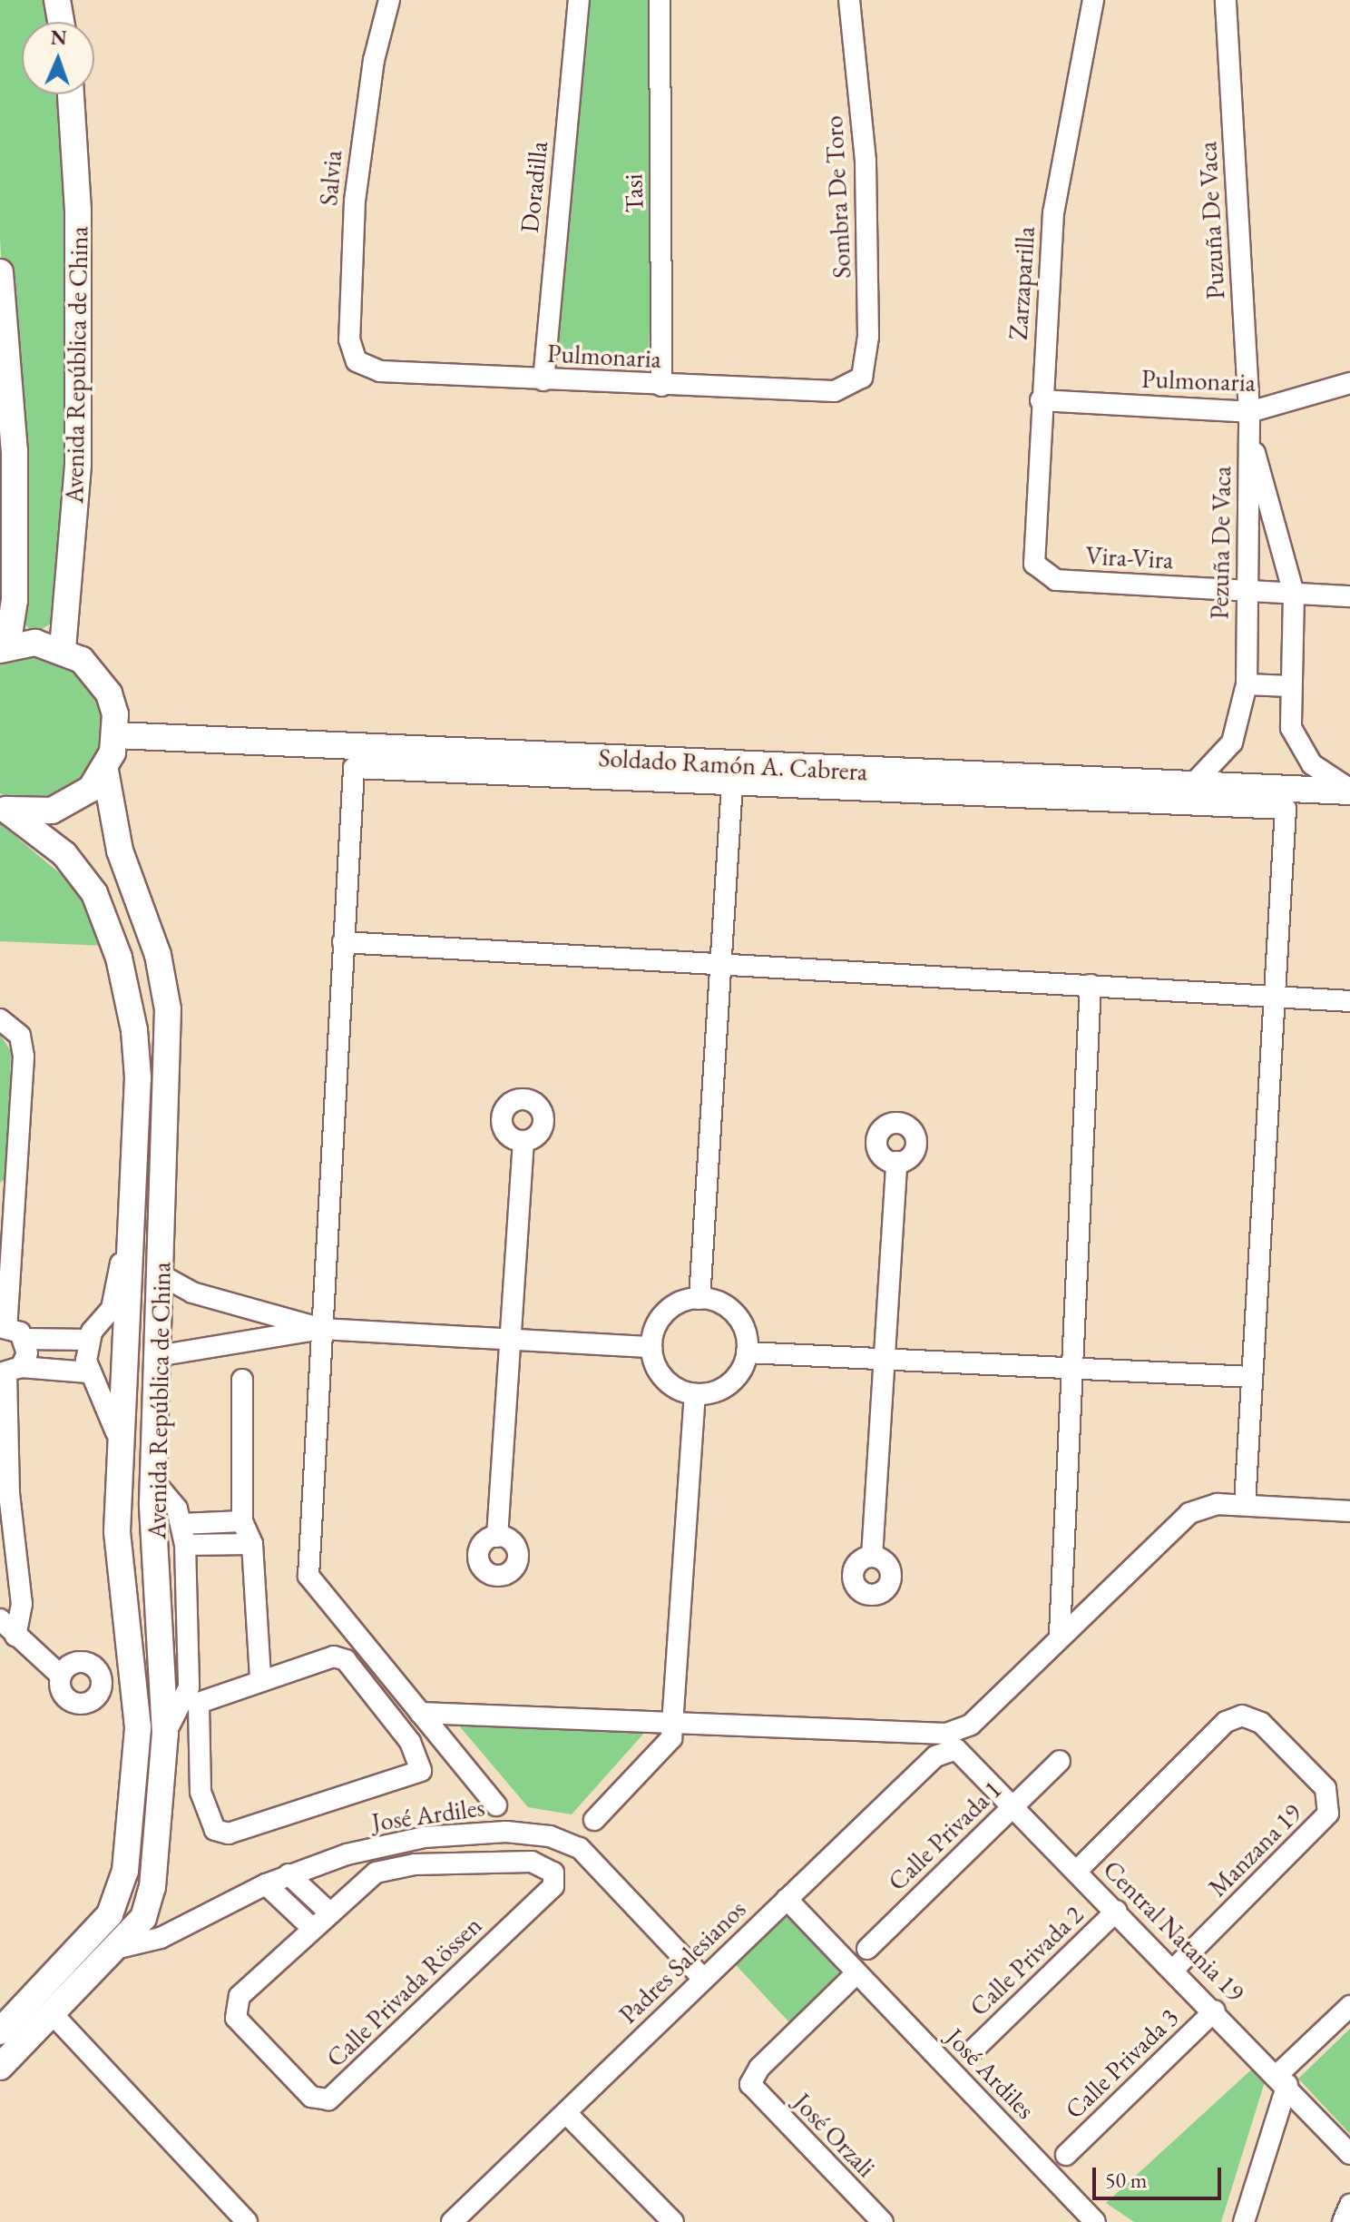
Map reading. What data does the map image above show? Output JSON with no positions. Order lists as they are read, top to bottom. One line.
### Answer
{"streets":{"main road":["Avenida República de China","Soldado Ramón A. Cabrera"],"street":["Salvia","Doradilla","Tasi","Sombra De Toro","Puzuña De Vaca","Zarzaparilla","Pulmonaria","Pezuña De Vaca","Vira-Vira","José Ardiles","Calle Privada 1","Manzana 19","Central Natania 19","Calle Privada 2","Padres Salesianos","Calle Privada Rössen","Calle Privada 3","José Orzali"]},"crossings":[["Salvia","Pulmonaria"],["Doradilla","Pulmonaria"],["Tasi","Pulmonaria"],["Sombra De Toro","Pulmonaria"],["Puzuña De Vaca","Pulmonaria"],["Puzuña De Vaca","Pezuña De Vaca"],["Zarzaparilla","Pulmonaria"],["Zarzaparilla","Vira-Vira"],["Avenida República de China","José Ardiles"],["Pezuña De Vaca","Vira-Vira"],["José Ardiles","Padres Salesianos"],["José Ardiles","José Orzali"],["Calle Privada 1","Central Natania 19"],["Manzana 19","Central Natania 19"],["Central Natania 19","Calle Privada 2"],["Central Natania 19","Padres Salesianos"],["Central Natania 19","Calle Privada 3"]],"scale_bar":"50 m","north":"top"}
